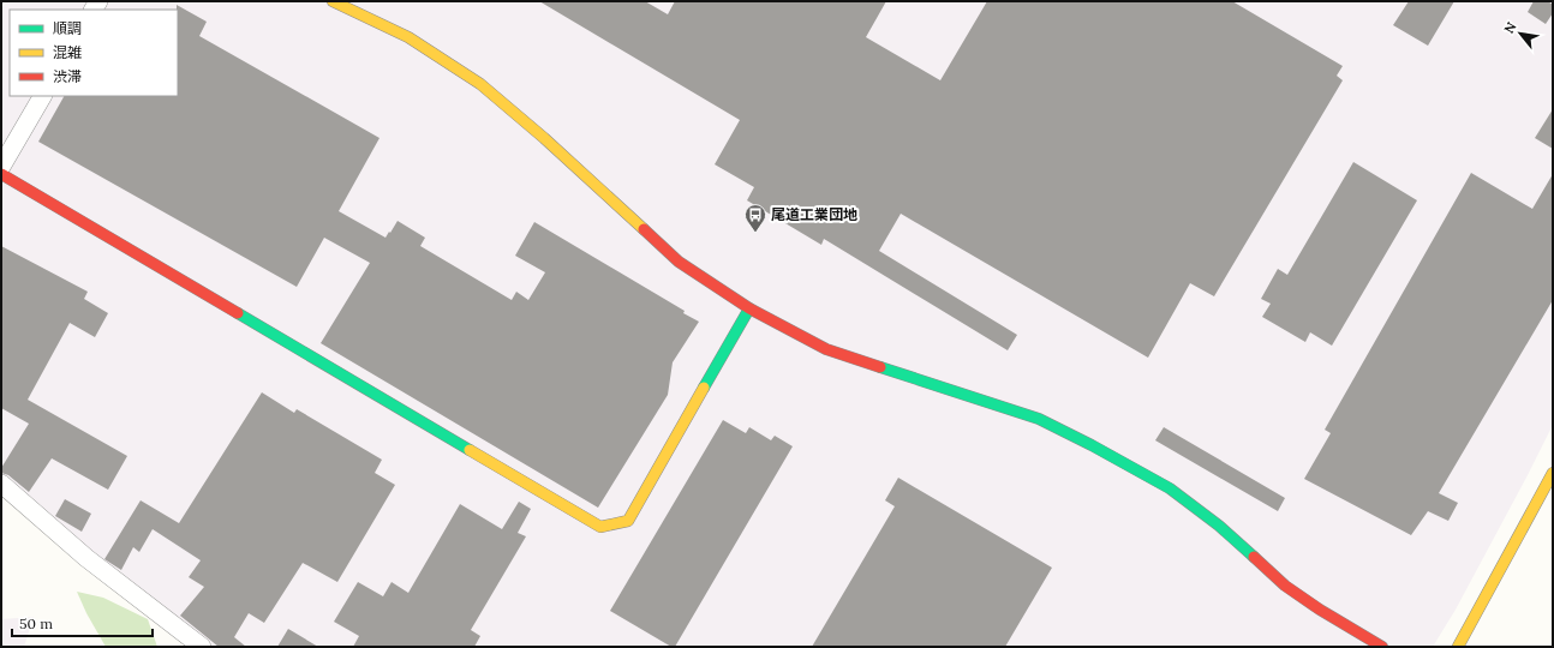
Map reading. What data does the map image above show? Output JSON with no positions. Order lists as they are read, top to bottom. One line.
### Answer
{"places":{"bus stop":["尾道工業団地"]},"legend":["順調","混雑","渋滞"],"scale_bar":"50 m","north":"top left"}
